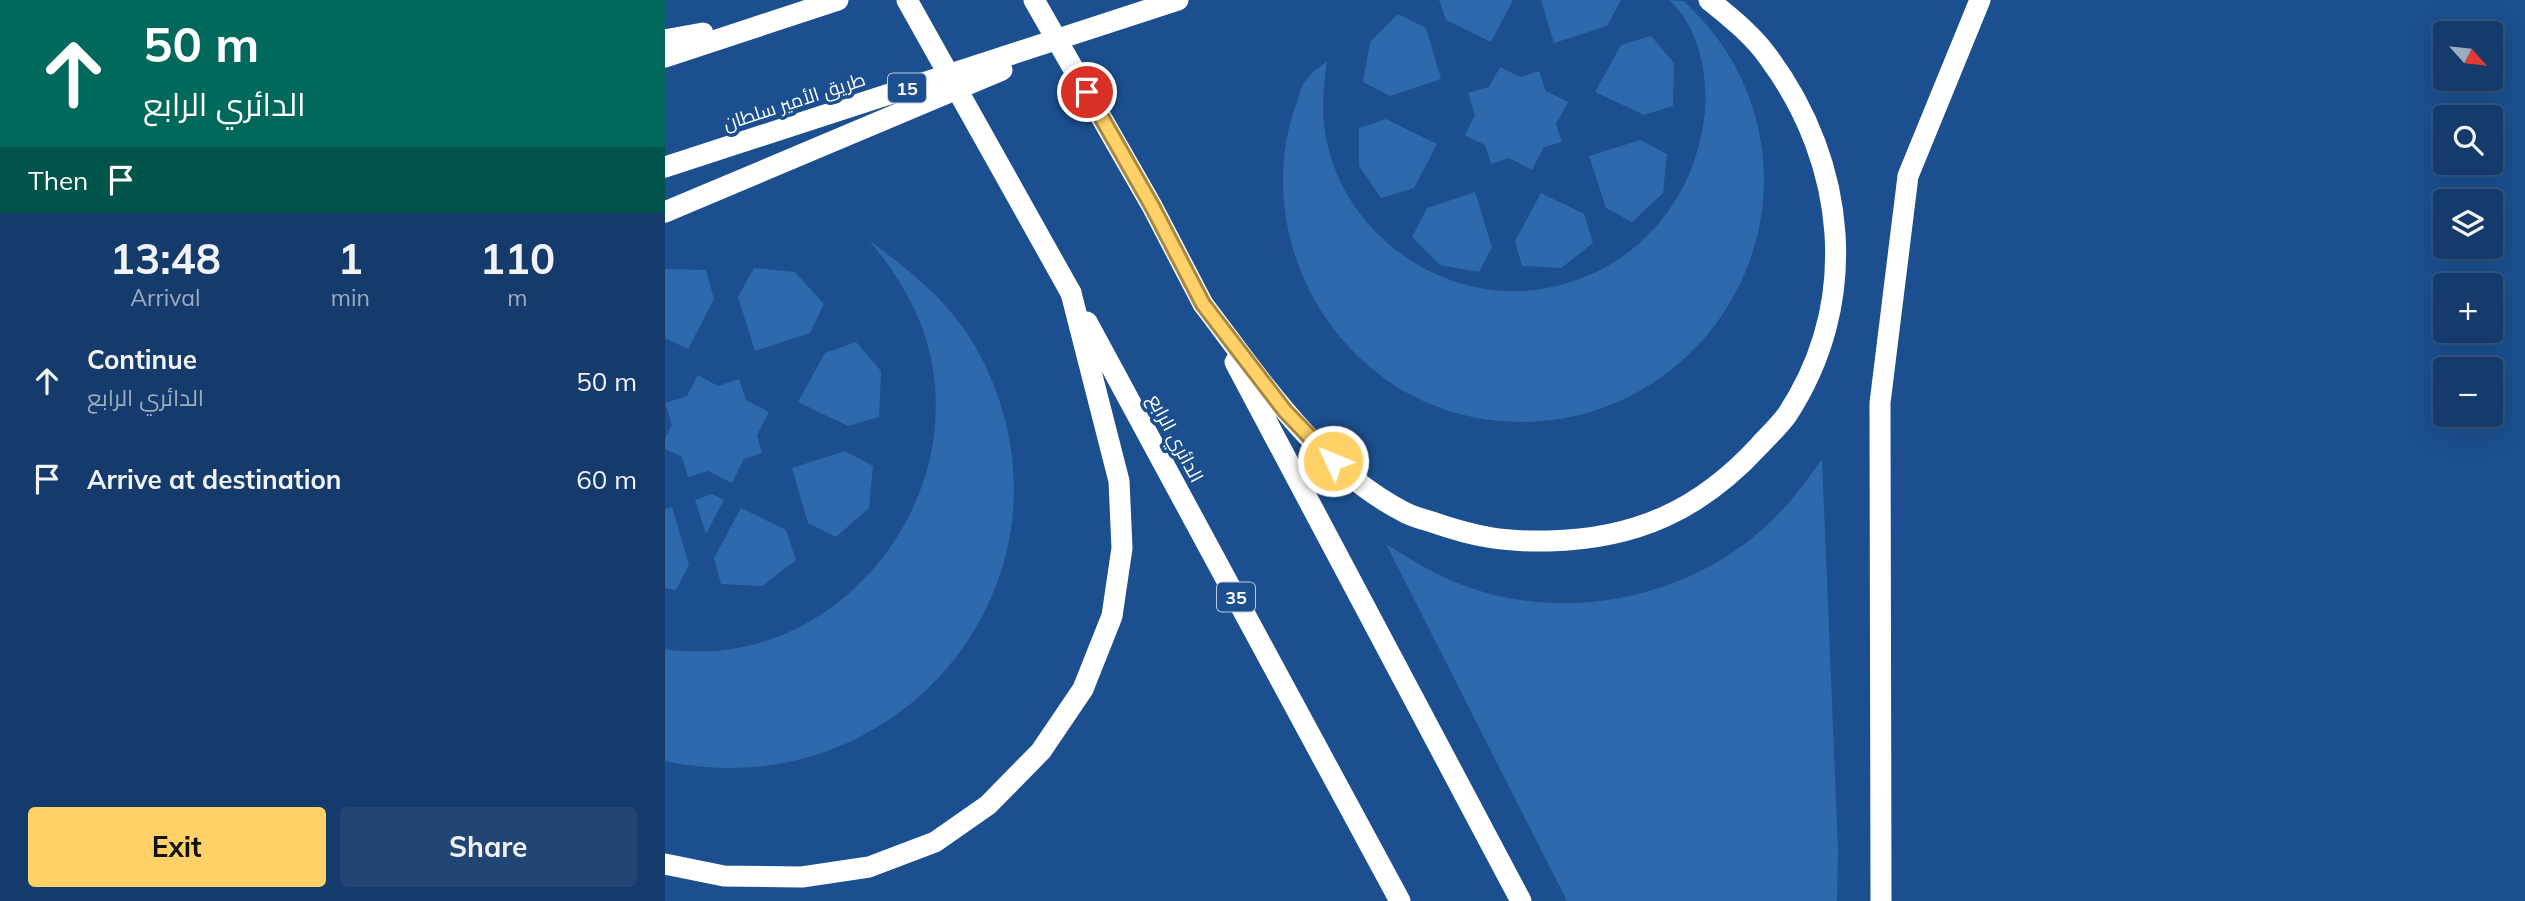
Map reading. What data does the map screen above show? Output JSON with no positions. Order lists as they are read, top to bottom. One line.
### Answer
{"streets":{"highway":["15","طريق الأمير سلطان","الدائري الرابع","35"]},"north":"bottom right","page":{"turn":["50 m","الدائري الرابع"],"map_buttons":["+","−"],"then":"Then","eta":["13:48","Arrival","1","min","110","m"],"list":[{"name":"Continue","note":"الدائري الرابع","value":"50 m"},{"name":"Arrive at destination","value":"60 m"}],"buttons":["Exit","Share"]}}
